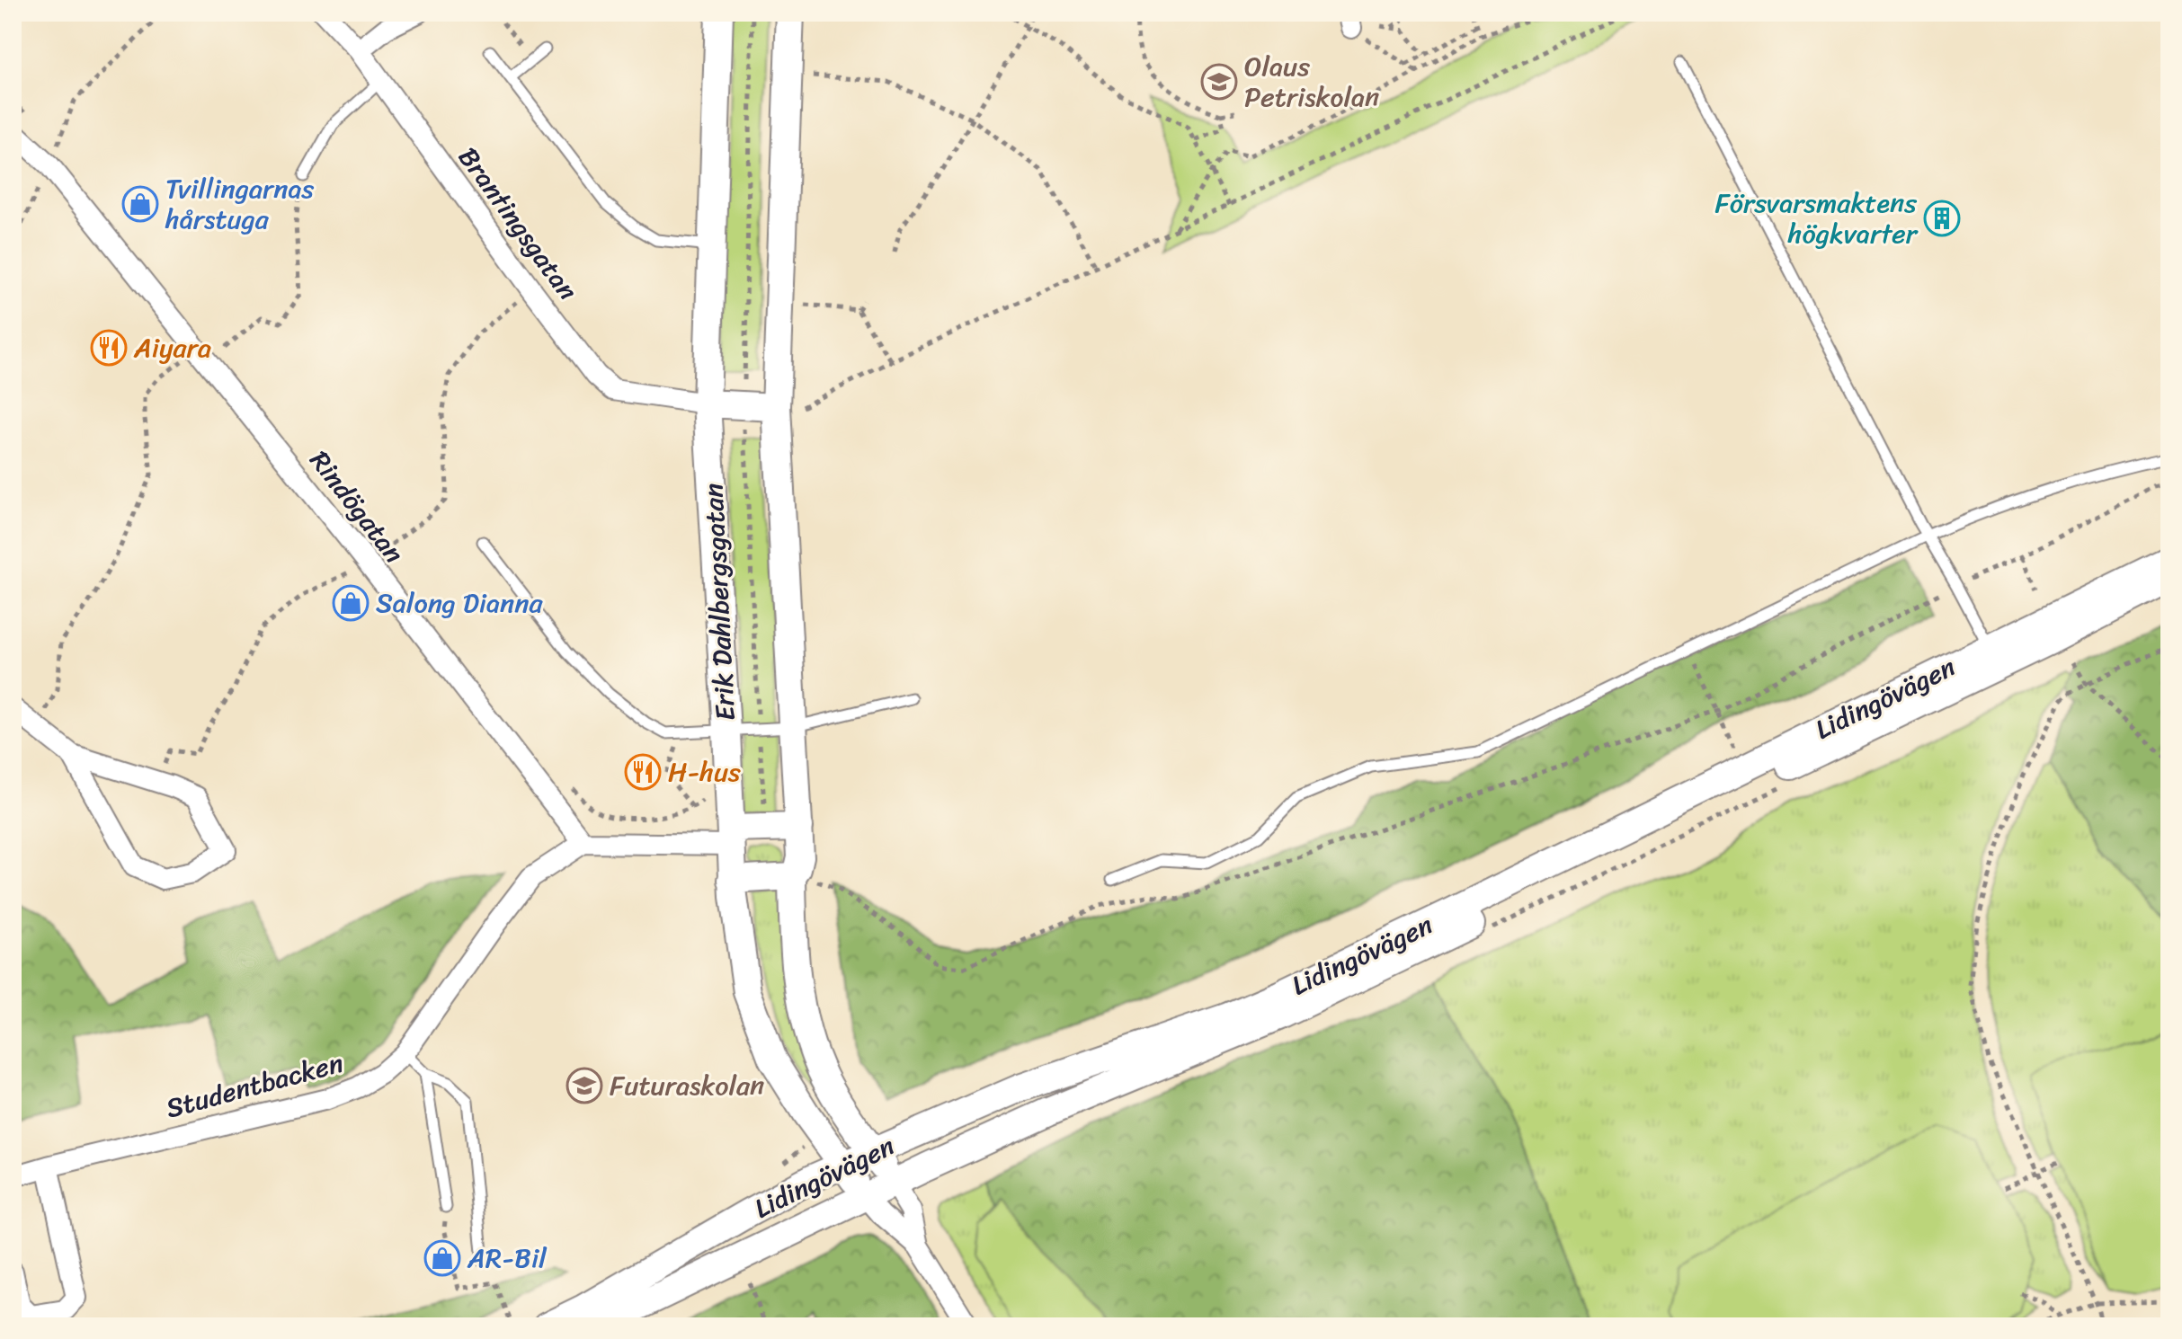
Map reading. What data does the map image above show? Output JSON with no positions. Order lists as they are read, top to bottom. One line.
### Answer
{"streets":{"main road":["Erik Dahlbergsgatan","Lidingövägen"],"street":["Brantingsgatan","Rindögatan","Studentbacken"]},"crossings":[["Brantingsgatan","Erik Dahlbergsgatan"],["Rindögatan","Studentbacken"],["Erik Dahlbergsgatan","Lidingövägen"]],"places":{"school or university":["Olaus Petriskolan","Futuraskolan"],"shop":["Tvillingarnas hårstuga","Salong Dianna","AR-Bil"],"building":["Försvarsmaktens högkvarter"],"restaurant":["Aiyara","H-hus"]}}
